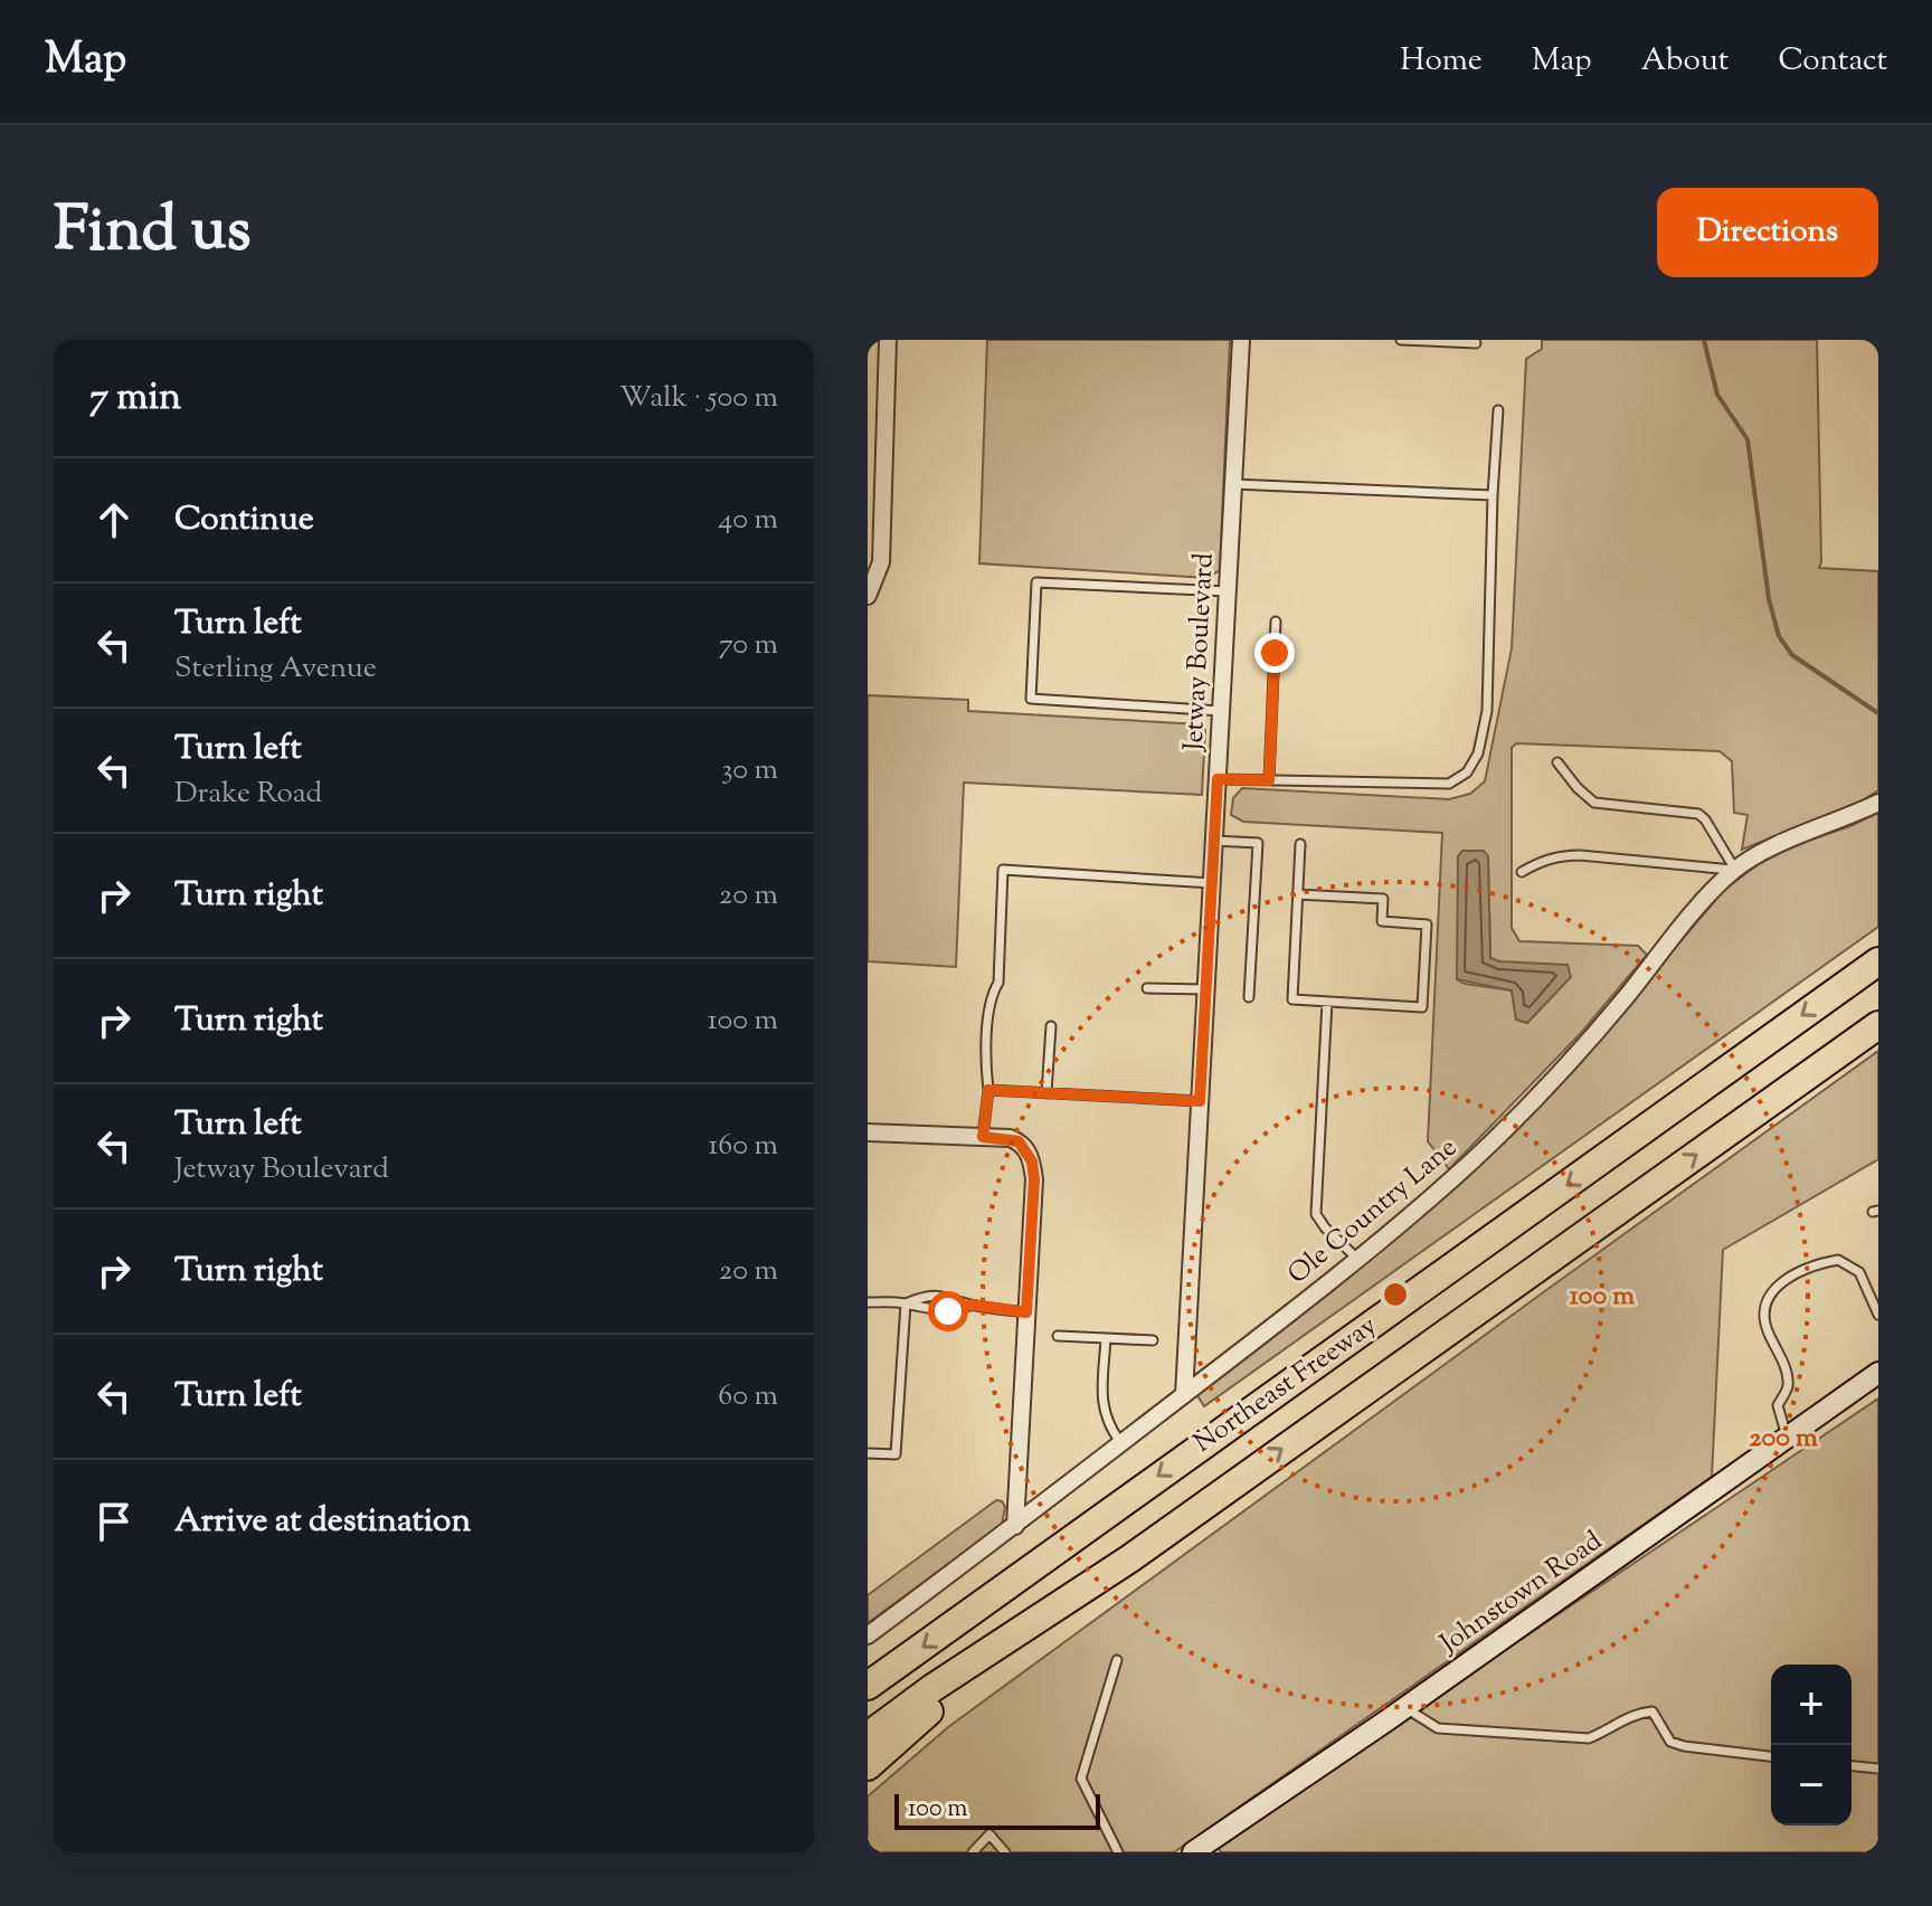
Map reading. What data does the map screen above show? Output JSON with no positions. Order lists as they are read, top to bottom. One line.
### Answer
{"streets":{"highway":["Northeast Freeway"],"main road":["Johnstown Road"],"street":["Jetway Boulevard","Ole Country Lane"]},"crossings":[["Jetway Boulevard","Ole Country Lane"]],"scale_bar":"100 m","page":{"header":"Map","nav":["Home","Map","About","Contact"],"title":"Find us","buttons":"Directions","heading":["7 min","Walk · 500 m"],"list":[["Continue","40 m"],["Turn left","Sterling Avenue","70 m"],["Turn left","Drake Road","30 m"],["Turn right","20 m"],["Turn right","100 m"],["Turn left","Jetway Boulevard","160 m"],["Turn right","20 m"],["Turn left","60 m"],"Arrive at destination"],"map_buttons":["+","−"],"scale":"100 m"},"rings":["100 m","200 m"]}
